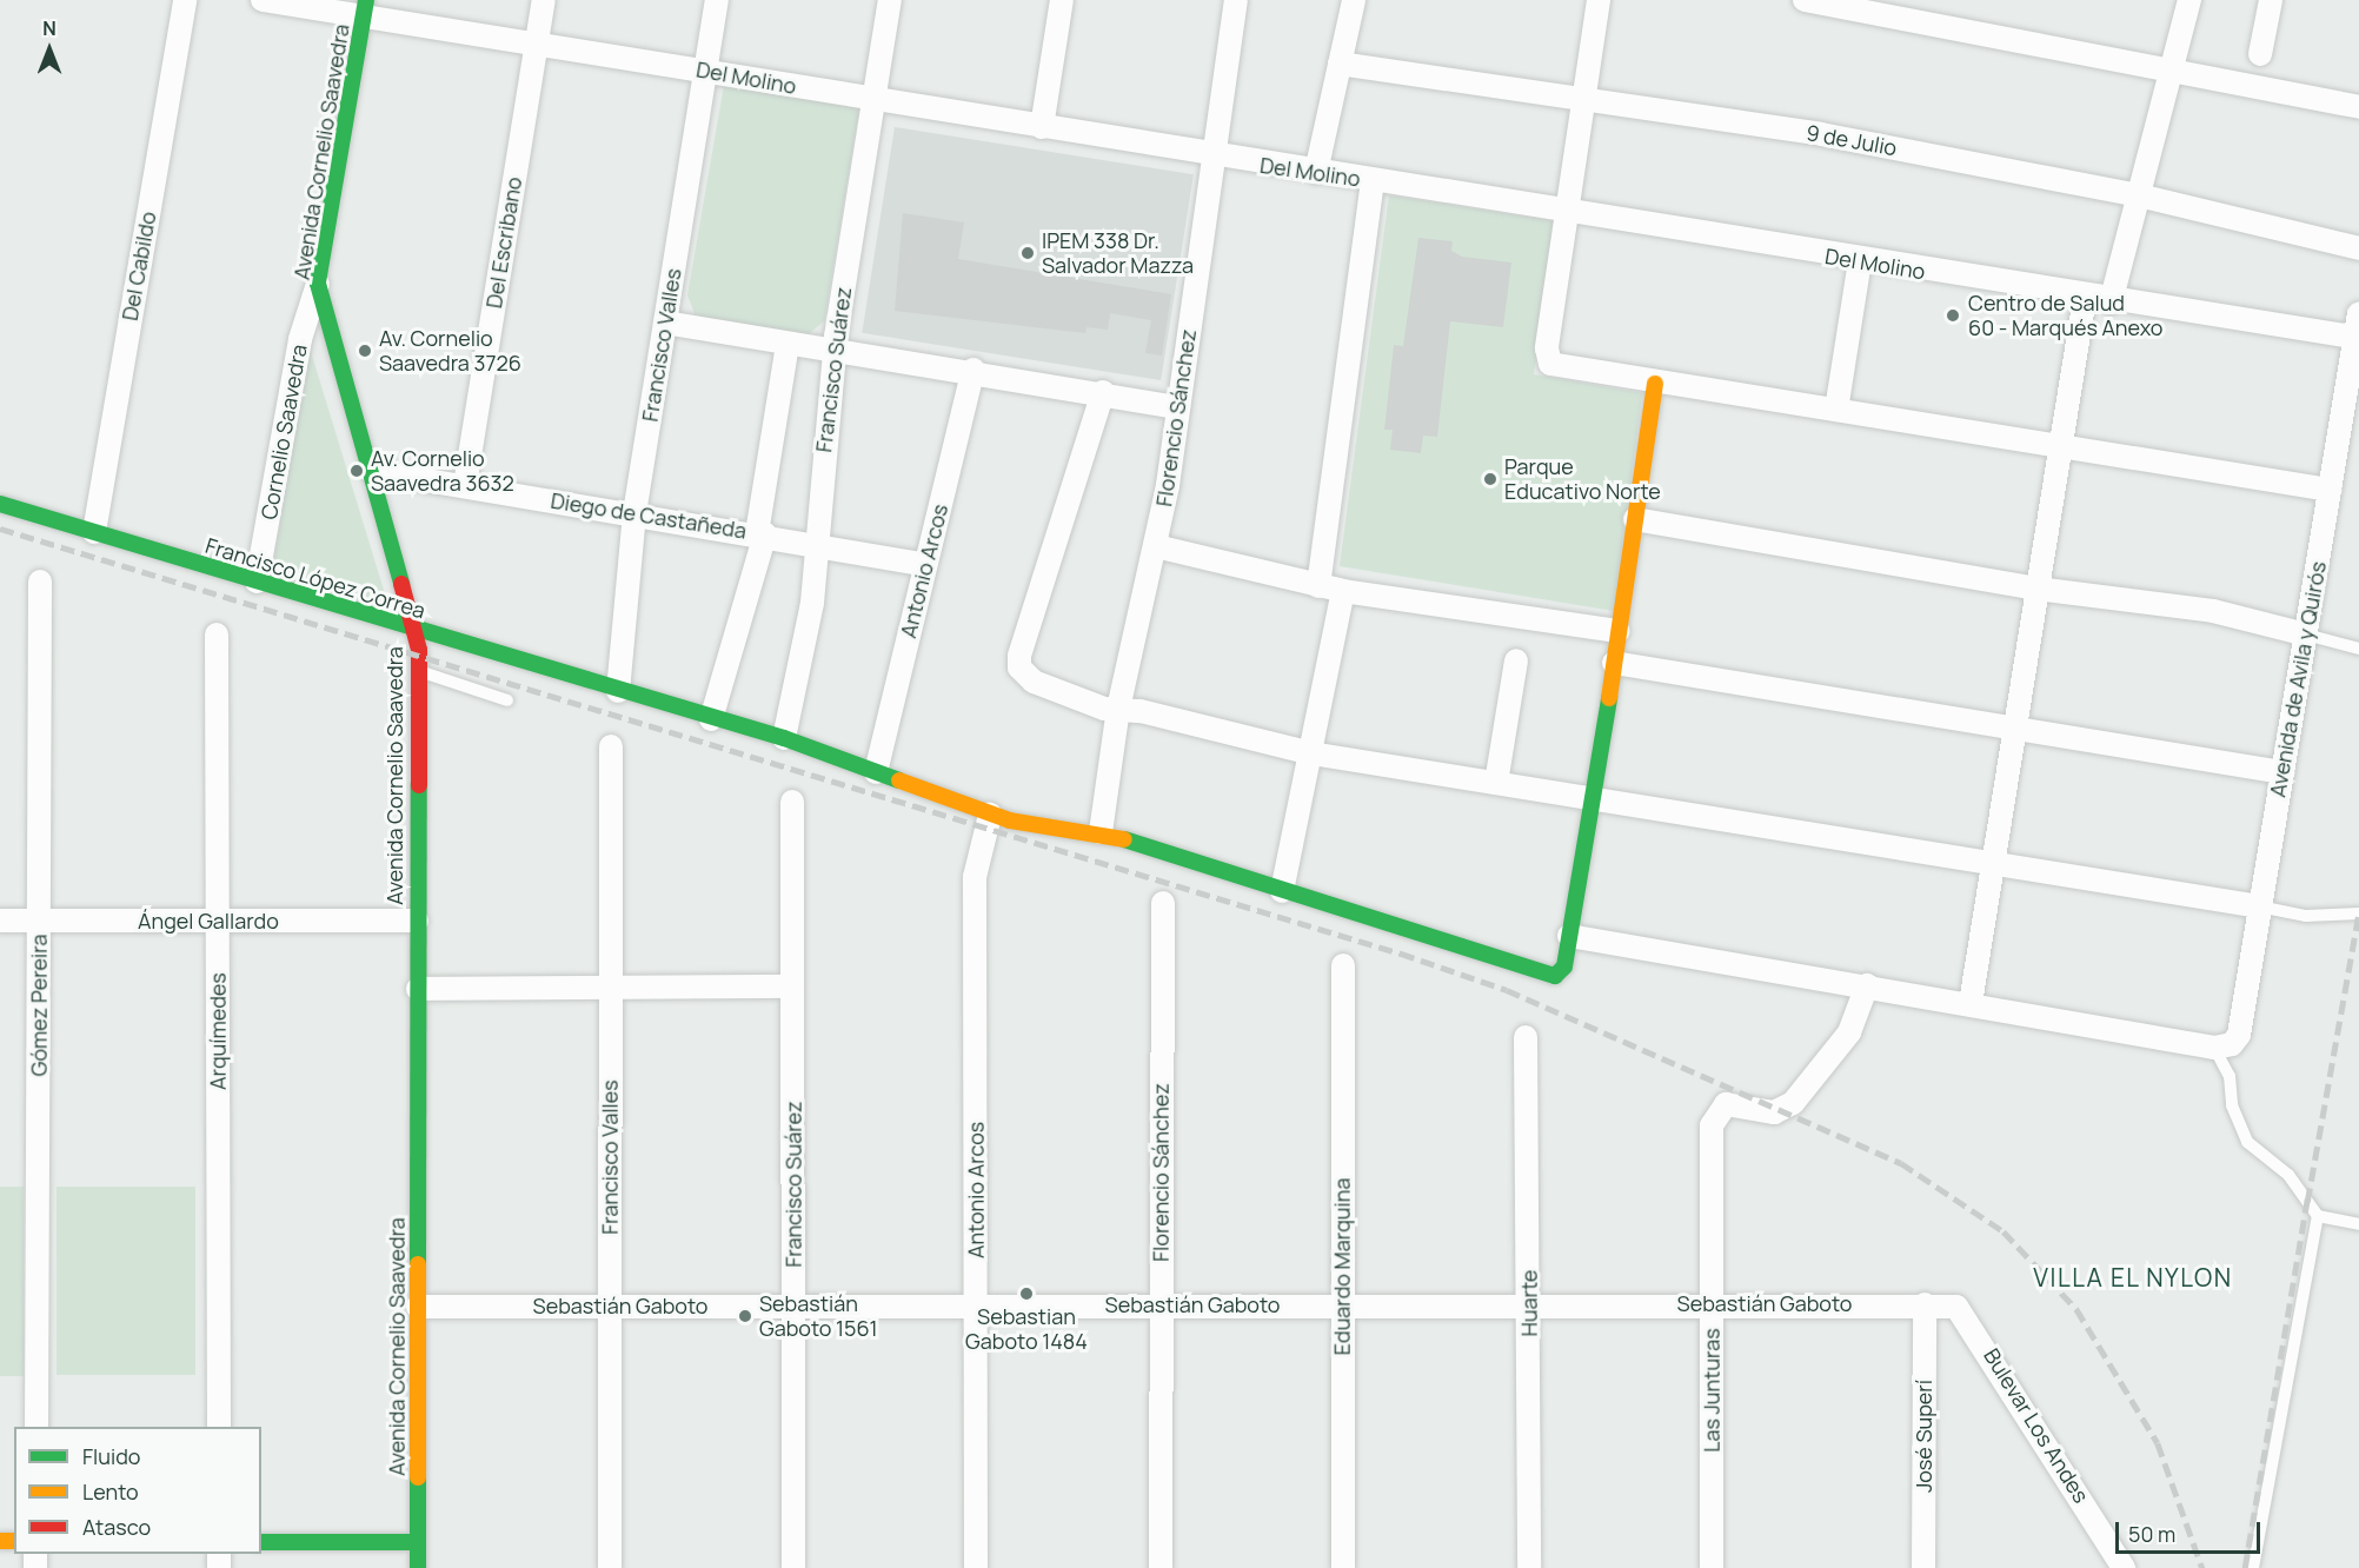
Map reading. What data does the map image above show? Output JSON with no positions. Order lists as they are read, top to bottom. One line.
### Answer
{"streets":{"street":["Del Molino","9 de Julio","Avenida Cornelio Saavedra","Del Escribano","Del Cabildo","Francisco Valles","Francisco Suárez","Florencio Sánchez","Cornelio Saavedra","Diego de Castañeda","Antonio Arcos","Francisco López Correa","Avenida de Avila y Quirós","Ángel Gallardo","Gómez Pereira","Arquímedes","Eduardo Marquina","Huarte","Sebastián Gaboto","Las Junturas","Bulevar Los Andes","José Superí"]},"crossings":[["Del Molino","Avenida Cornelio Saavedra"],["Del Molino","Del Escribano"],["Del Molino","Francisco Valles"],["Del Molino","Francisco Suárez"],["Del Molino","Florencio Sánchez"],["Del Molino","Avenida de Avila y Quirós"],["Avenida Cornelio Saavedra","Cornelio Saavedra"],["Avenida Cornelio Saavedra","Diego de Castañeda"],["Avenida Cornelio Saavedra","Francisco López Correa"],["Avenida Cornelio Saavedra","Ángel Gallardo"],["Avenida Cornelio Saavedra","Sebastián Gaboto"],["Del Escribano","Diego de Castañeda"],["Del Cabildo","Francisco López Correa"],["Francisco Valles","Diego de Castañeda"],["Francisco Valles","Francisco López Correa"],["Francisco Valles","Sebastián Gaboto"],["Francisco Suárez","Diego de Castañeda"],["Francisco Suárez","Francisco López Correa"],["Francisco Suárez","Sebastián Gaboto"],["Florencio Sánchez","Francisco López Correa"],["Florencio Sánchez","Sebastián Gaboto"],["Cornelio Saavedra","Francisco López Correa"],["Diego de Castañeda","Antonio Arcos"],["Antonio Arcos","Francisco López Correa"],["Antonio Arcos","Sebastián Gaboto"],["Ángel Gallardo","Gómez Pereira"],["Ángel Gallardo","Arquímedes"],["Eduardo Marquina","Sebastián Gaboto"],["Huarte","Sebastián Gaboto"],["Sebastián Gaboto","Las Junturas"],["Sebastián Gaboto","Bulevar Los Andes"],["Sebastián Gaboto","José Superí"]],"districts":["VILLA EL NYLON"],"places":["IPEM 338 Dr. Salvador Mazza","Centro de Salud 60 - Marqués Anexo","Av. Cornelio Saavedra 3726","Av. Cornelio Saavedra 3632","Parque Educativo Norte","Sebastian Gaboto 1484","Sebastián Gaboto 1561"],"legend":["Fluido","Lento","Atasco"],"scale_bar":"50 m","north":"top"}
